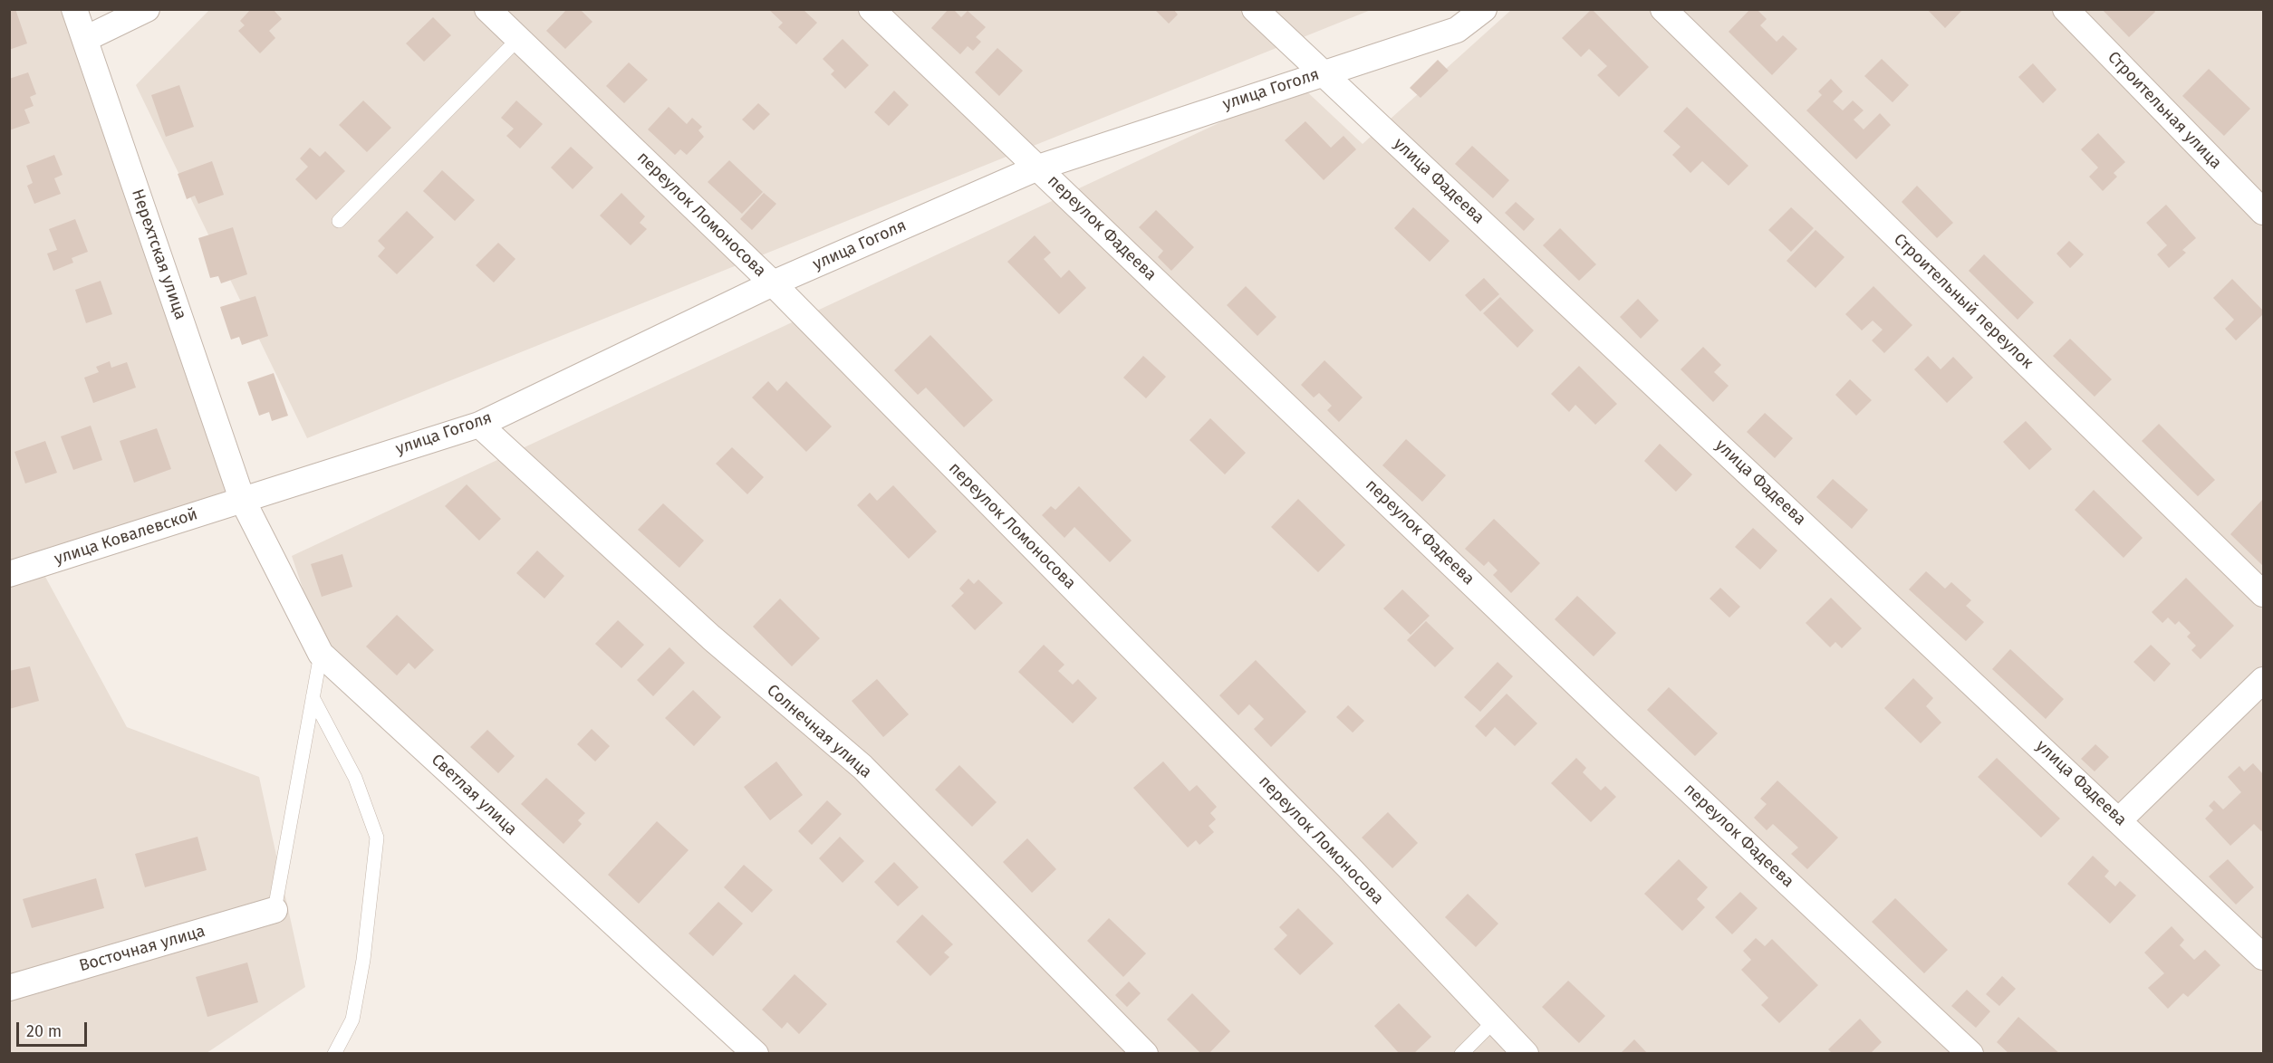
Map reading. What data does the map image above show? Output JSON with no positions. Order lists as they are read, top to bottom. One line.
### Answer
{"streets":{"street":["улица Гоголя","Строительная улица","улица Фадеева","переулок Ломоносова","переулок Фадеева","Нерехтская улица","Строительный переулок","улица Ковалевской","Солнечная улица","Светлая улица","Восточная улица"]},"crossings":[["улица Гоголя","улица Фадеева"],["улица Гоголя","переулок Ломоносова"],["улица Гоголя","переулок Фадеева"],["улица Гоголя","Нерехтская улица"],["улица Гоголя","улица Ковалевской"],["улица Гоголя","Солнечная улица"],["улица Гоголя","Светлая улица"],["Нерехтская улица","улица Ковалевской"],["Нерехтская улица","Светлая улица"],["улица Ковалевской","Светлая улица"]],"scale_bar":"20 m"}
